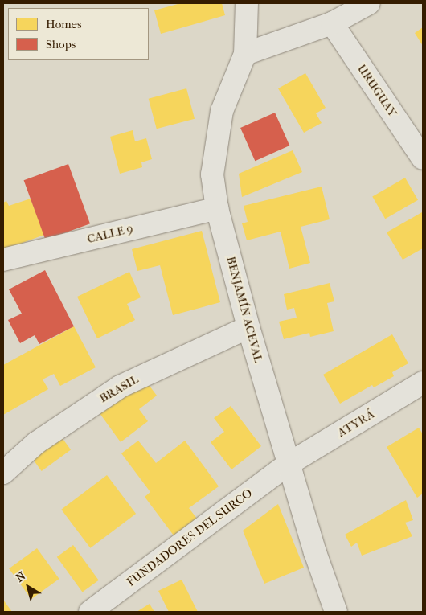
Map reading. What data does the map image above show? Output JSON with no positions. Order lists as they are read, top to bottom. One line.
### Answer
{"streets":{"street":["URUGUAY","CALLE 9","BENJAMÍN ACEVAL","BRASIL","ATYRÁ","FUNDADORES DEL SURCO"]},"crossings":[["CALLE 9","BENJAMÍN ACEVAL"],["BENJAMÍN ACEVAL","BRASIL"],["BENJAMÍN ACEVAL","ATYRÁ"],["BENJAMÍN ACEVAL","FUNDADORES DEL SURCO"],["ATYRÁ","FUNDADORES DEL SURCO"]],"legend":["Homes","Shops"],"north":"top left"}
